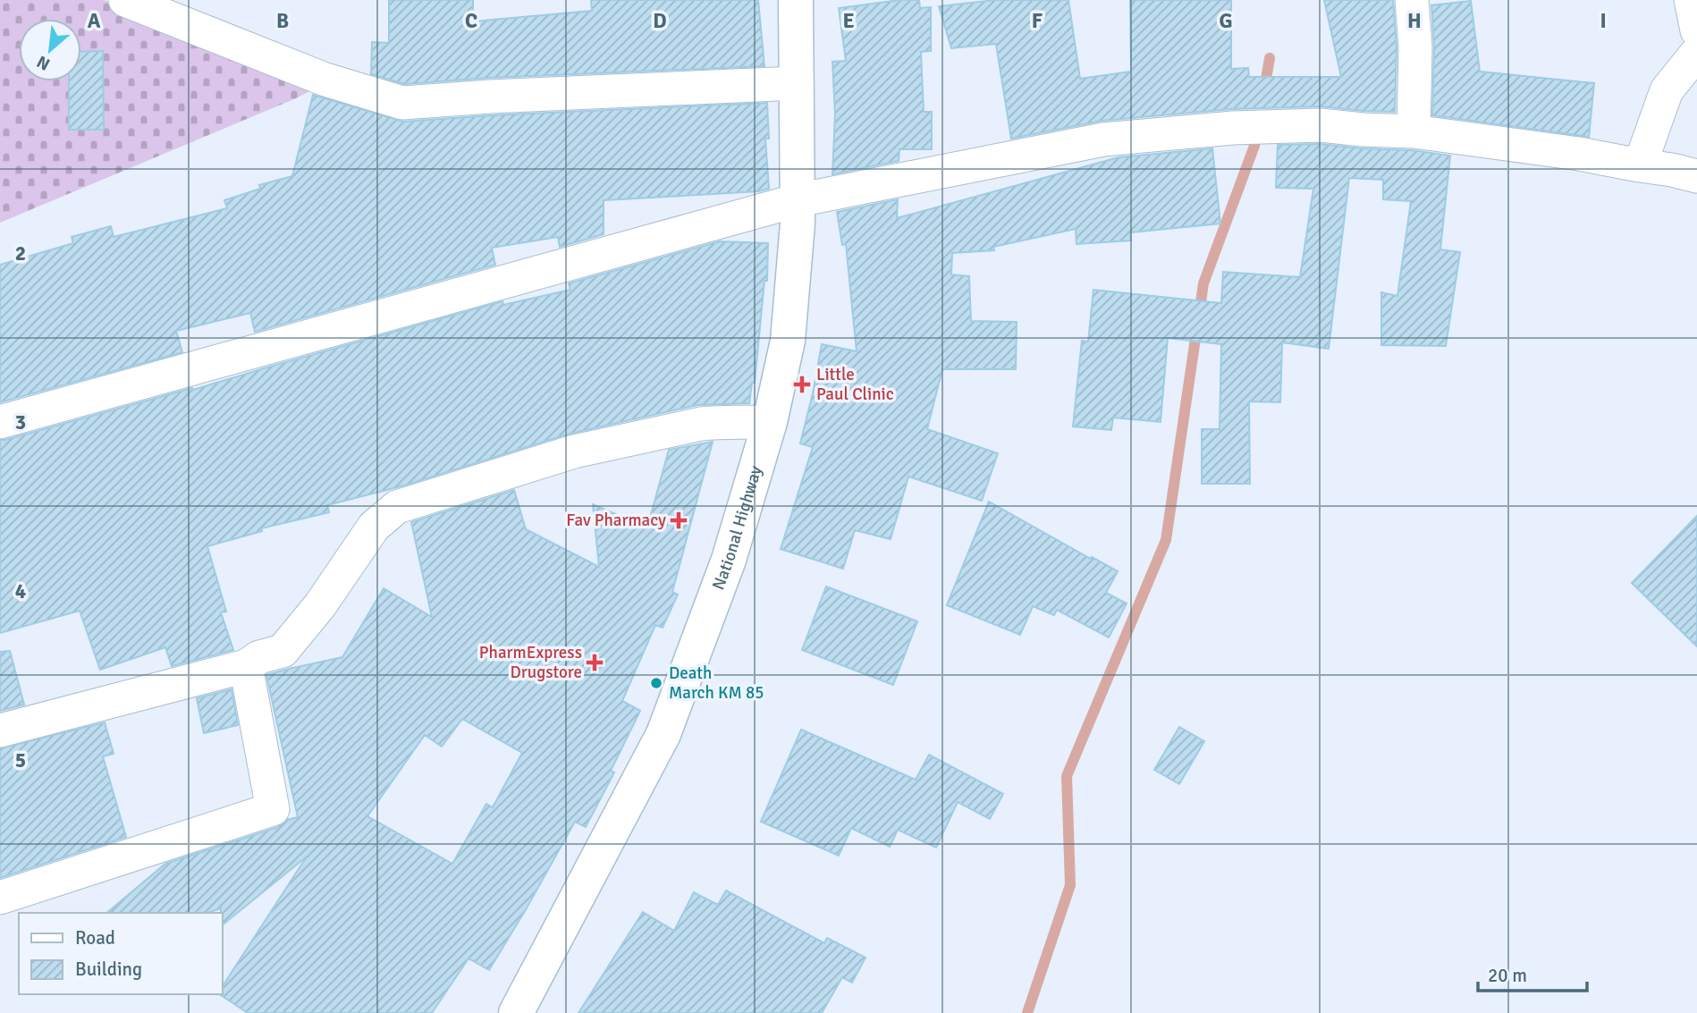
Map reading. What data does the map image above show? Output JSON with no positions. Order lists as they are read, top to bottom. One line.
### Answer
{"streets":{"main road":["National Highway"]},"places":{"health":["Little Paul Clinic","Fav Pharmacy","PharmExpress Drugstore"],"other":["Death March KM 85"]},"legend":["Road","Building"],"scale_bar":"20 m","north":"bottom left","grid":{"columns":["A","B","C","D","E","F","G","H","I"],"rows":["2","3","4","5"]}}
